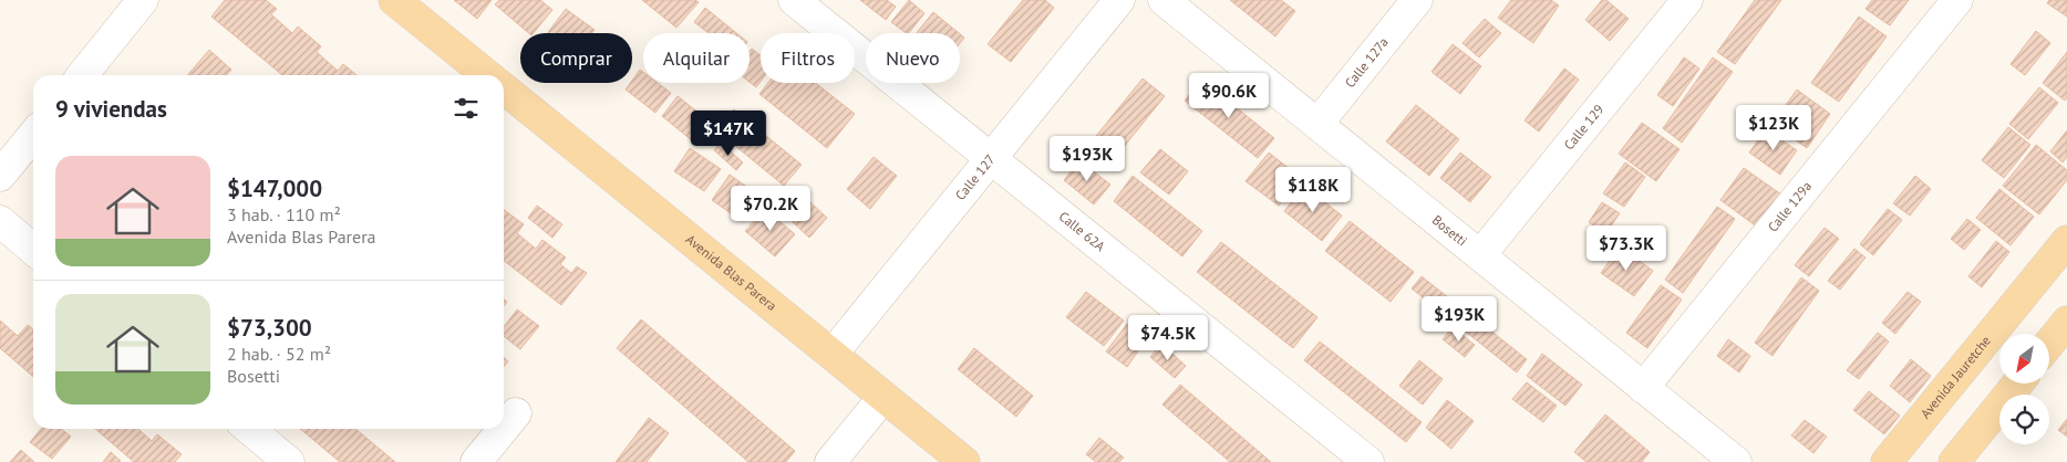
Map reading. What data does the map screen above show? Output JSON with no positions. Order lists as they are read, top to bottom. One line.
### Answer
{"streets":{"main road":["Avenida Blas Parera","Avenida Jauretche"],"street":["Calle 127a","Calle 129","Calle 127","Calle 129a","Calle 62A","Bosetti"]},"crossings":[["Calle 127a","Bosetti"],["Calle 129","Bosetti"],["Calle 127","Calle 62A"],["Calle 127","Avenida Blas Parera"],["Calle 129a","Bosetti"]],"north":"bottom left","page":{"chip":["Comprar","Alquilar","Filtros","Nuevo"],"price":["$90.6K","$123K","$147K","$193K","$118K","$70.2K","$73.3K","$193K","$74.5K"],"heading":"9 viviendas","list":[{"name":"$147,000","note":"3 hab. · 110 m² · Avenida Blas Parera"},{"name":"$73,300","note":"2 hab. · 52 m² · Bosetti"}]}}
